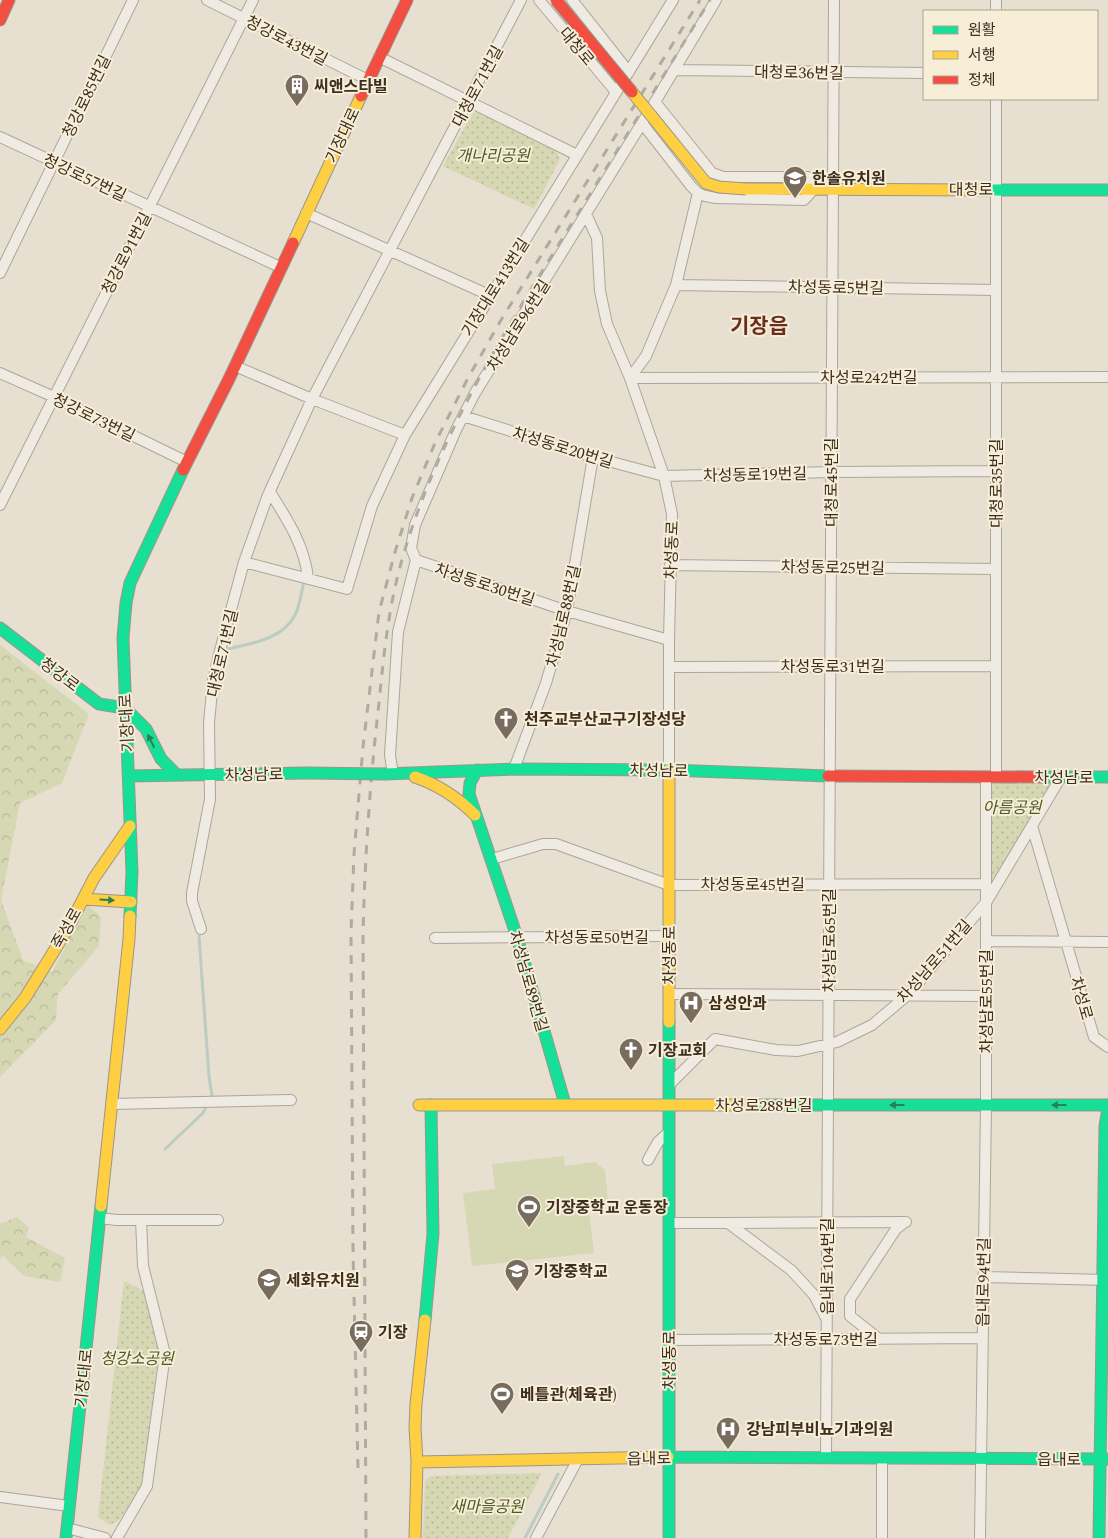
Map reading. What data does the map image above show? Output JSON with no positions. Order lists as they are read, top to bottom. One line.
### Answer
{"streets":{"street":["청강로43번길","대청로","대청로36번길","대청로71번길","청강로85번길","기장대로","청강로57번길","청강로91번길","기장대로413번길","차성동로5번길","차성남로96번길","차성로242번길","청강로73번길","차성동로20번길","차성동로19번길","대청로45번길","대청로35번길","차성동로","차성동로25번길","차성동로30번길","차성남로88번길","차성동로31번길","청강로","차성남로","차성동로45번길","죽성로","차성동로50번길","차성남로65번길","차성남로51번길","차성남로89번길","차성로","차성남로55번길","차성로288번길","읍내로104번길","읍내로94번길","차성동로73번길","읍내로"]},"crossings":[["청강로43번길","기장대로"],["청강로43번길","청강로91번길"],["대청로","기장대로413번길"],["대청로","대청로45번길"],["대청로","대청로35번길"],["대청로36번길","차성남로96번길"],["대청로71번길","차성남로"],["청강로85번길","청강로57번길"],["기장대로","청강로57번길"],["기장대로","청강로73번길"],["기장대로","청강로"],["기장대로","차성남로"],["기장대로","죽성로"],["청강로57번길","청강로91번길"],["청강로91번길","청강로73번길"],["차성동로5번길","대청로45번길"],["차성동로5번길","대청로35번길"],["차성남로96번길","차성동로20번길"],["차성남로96번길","차성동로"],["차성남로96번길","차성동로30번길"],["차성로242번길","대청로45번길"],["차성로242번길","대청로35번길"],["차성로242번길","차성동로"],["차성동로20번길","차성동로19번길"],["차성동로20번길","차성동로"],["차성동로20번길","차성남로88번길"],["차성동로19번길","대청로45번길"],["차성동로19번길","대청로35번길"],["차성동로19번길","차성동로"],["대청로45번길","차성동로25번길"],["대청로45번길","차성동로31번길"],["대청로45번길","차성남로"],["대청로45번길","차성남로65번길"],["대청로35번길","차성동로25번길"],["대청로35번길","차성동로31번길"],["대청로35번길","차성남로"],["대청로35번길","차성남로55번길"],["차성동로","차성동로25번길"],["차성동로","차성동로30번길"],["차성동로","차성동로31번길"],["차성동로","차성남로"],["차성동로","차성동로45번길"],["차성동로","차성동로50번길"],["차성동로","차성남로51번길"],["차성동로","차성로288번길"],["차성동로","차성동로73번길"],["차성동로","읍내로"],["차성동로30번길","차성남로88번길"],["차성남로88번길","차성남로"],["차성남로","차성남로65번길"],["차성남로","차성남로51번길"],["차성남로","차성남로89번길"],["차성남로","차성남로55번길"],["차성동로45번길","차성남로65번길"],["차성동로45번길","차성남로55번길"],["차성동로50번길","차성남로89번길"],["차성남로65번길","차성남로51번길"],["차성남로65번길","차성로288번길"],["차성남로65번길","읍내로104번길"],["차성남로51번길","차성남로55번길"],["차성남로89번길","차성로288번길"],["차성남로55번길","차성로288번길"],["차성남로55번길","읍내로94번길"],["차성로288번길","읍내로104번길"],["차성로288번길","읍내로94번길"],["읍내로104번길","차성동로73번길"],["읍내로104번길","읍내로"],["읍내로94번길","차성동로73번길"],["읍내로94번길","읍내로"]],"one_way":["차성로288번길"],"districts":["기장읍"],"parks":["개나리공원","아름공원","청강소공원","새마을공원"],"places":{"building":["씨앤스타빌"],"school or university":["한솔유치원","기장중학교","세화유치원"],"church":["천주교부산교구기장성당","기장교회"],"hospital":["삼성안과","강남피부비뇨기과의원"],"sports":["기장중학교 운동장","베틀관(체육관)"],"station":["기장"]},"legend":["원활","서행","정체"]}
